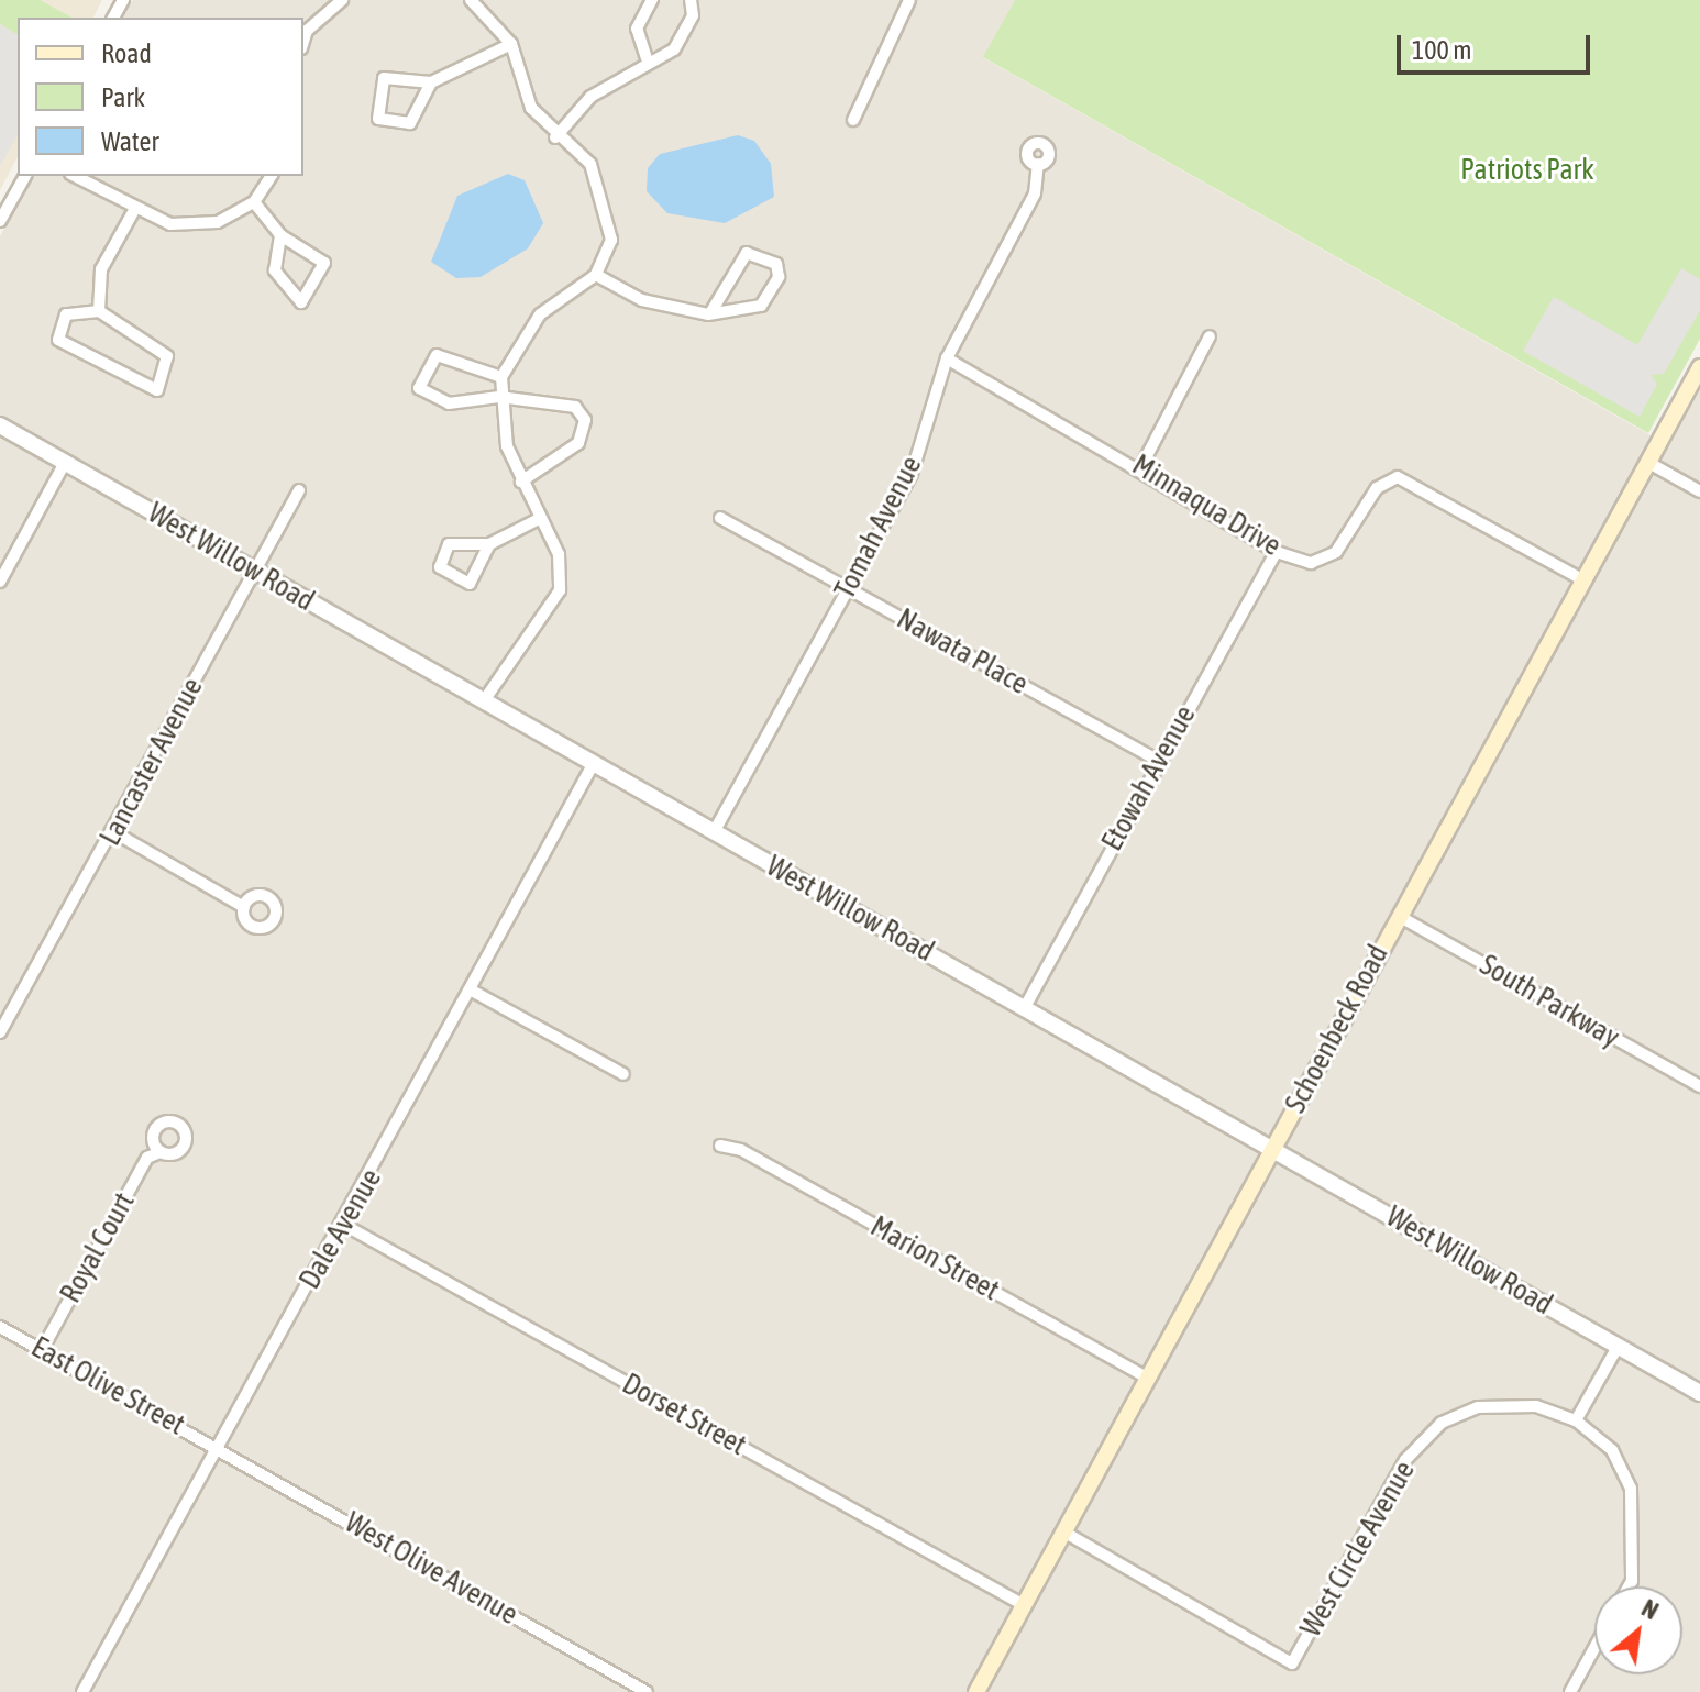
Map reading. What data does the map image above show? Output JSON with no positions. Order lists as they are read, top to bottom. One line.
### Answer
{"streets":{"main road":["Schoenbeck Road"],"street":["Minnaqua Drive","Tomah Avenue","West Willow Road","Nawata Place","Lancaster Avenue","Etowah Avenue","South Parkway","Dale Avenue","Royal Court","Marion Street","East Olive Street","Dorset Street","West Circle Avenue","West Olive Avenue"]},"crossings":[["Minnaqua Drive","Tomah Avenue"],["Minnaqua Drive","Etowah Avenue"],["Minnaqua Drive","Schoenbeck Road"],["Tomah Avenue","West Willow Road"],["Tomah Avenue","Nawata Place"],["West Willow Road","Lancaster Avenue"],["West Willow Road","Etowah Avenue"],["West Willow Road","Schoenbeck Road"],["West Willow Road","Dale Avenue"],["Nawata Place","Etowah Avenue"],["South Parkway","Schoenbeck Road"],["Schoenbeck Road","Marion Street"],["Schoenbeck Road","Dorset Street"],["Schoenbeck Road","West Circle Avenue"],["Dale Avenue","East Olive Street"],["Dale Avenue","Dorset Street"],["Dale Avenue","West Olive Avenue"],["Royal Court","East Olive Street"],["East Olive Street","West Olive Avenue"]],"parks":["Patriots Park"],"legend":["Road","Park","Water"],"scale_bar":"100 m","north":"top right"}
